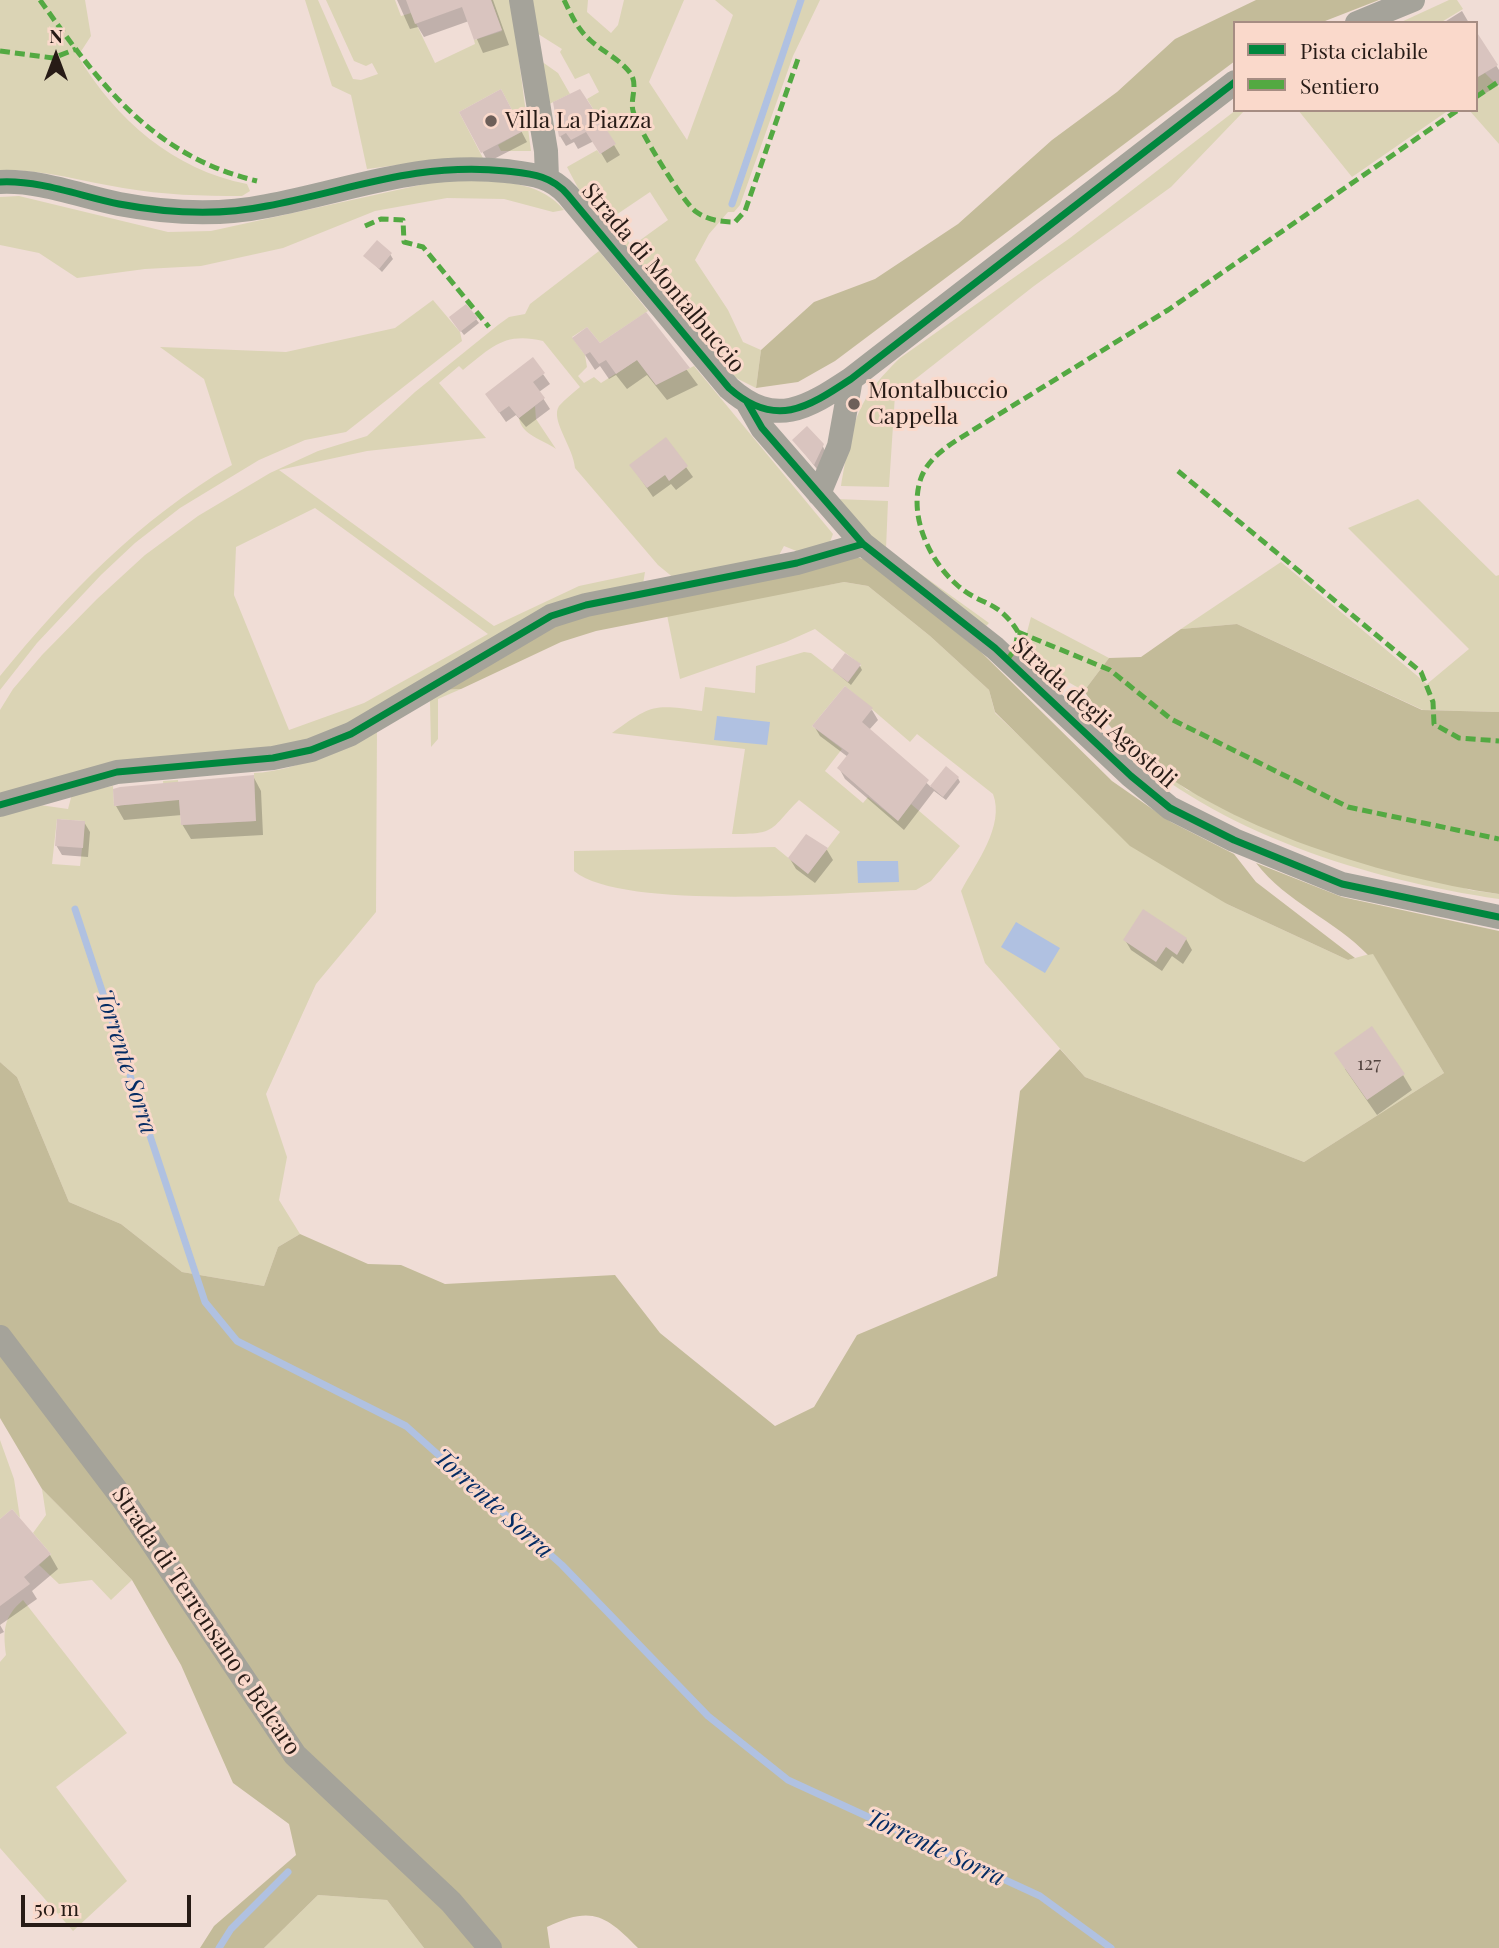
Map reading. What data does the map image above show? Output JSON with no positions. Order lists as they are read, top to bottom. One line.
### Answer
{"streets":{"street":["Strada di Montalbuccio","Strada degli Agostoli","Strada di Terrensano e Belcaro"]},"crossings":[["Strada di Montalbuccio","Strada degli Agostoli"]],"water":["Torrente Sorra"],"places":["Villa La Piazza","Montalbuccio Cappella"],"house_numbers":["127"],"legend":["Pista ciclabile","Sentiero"],"scale_bar":"50 m","north":"top"}
